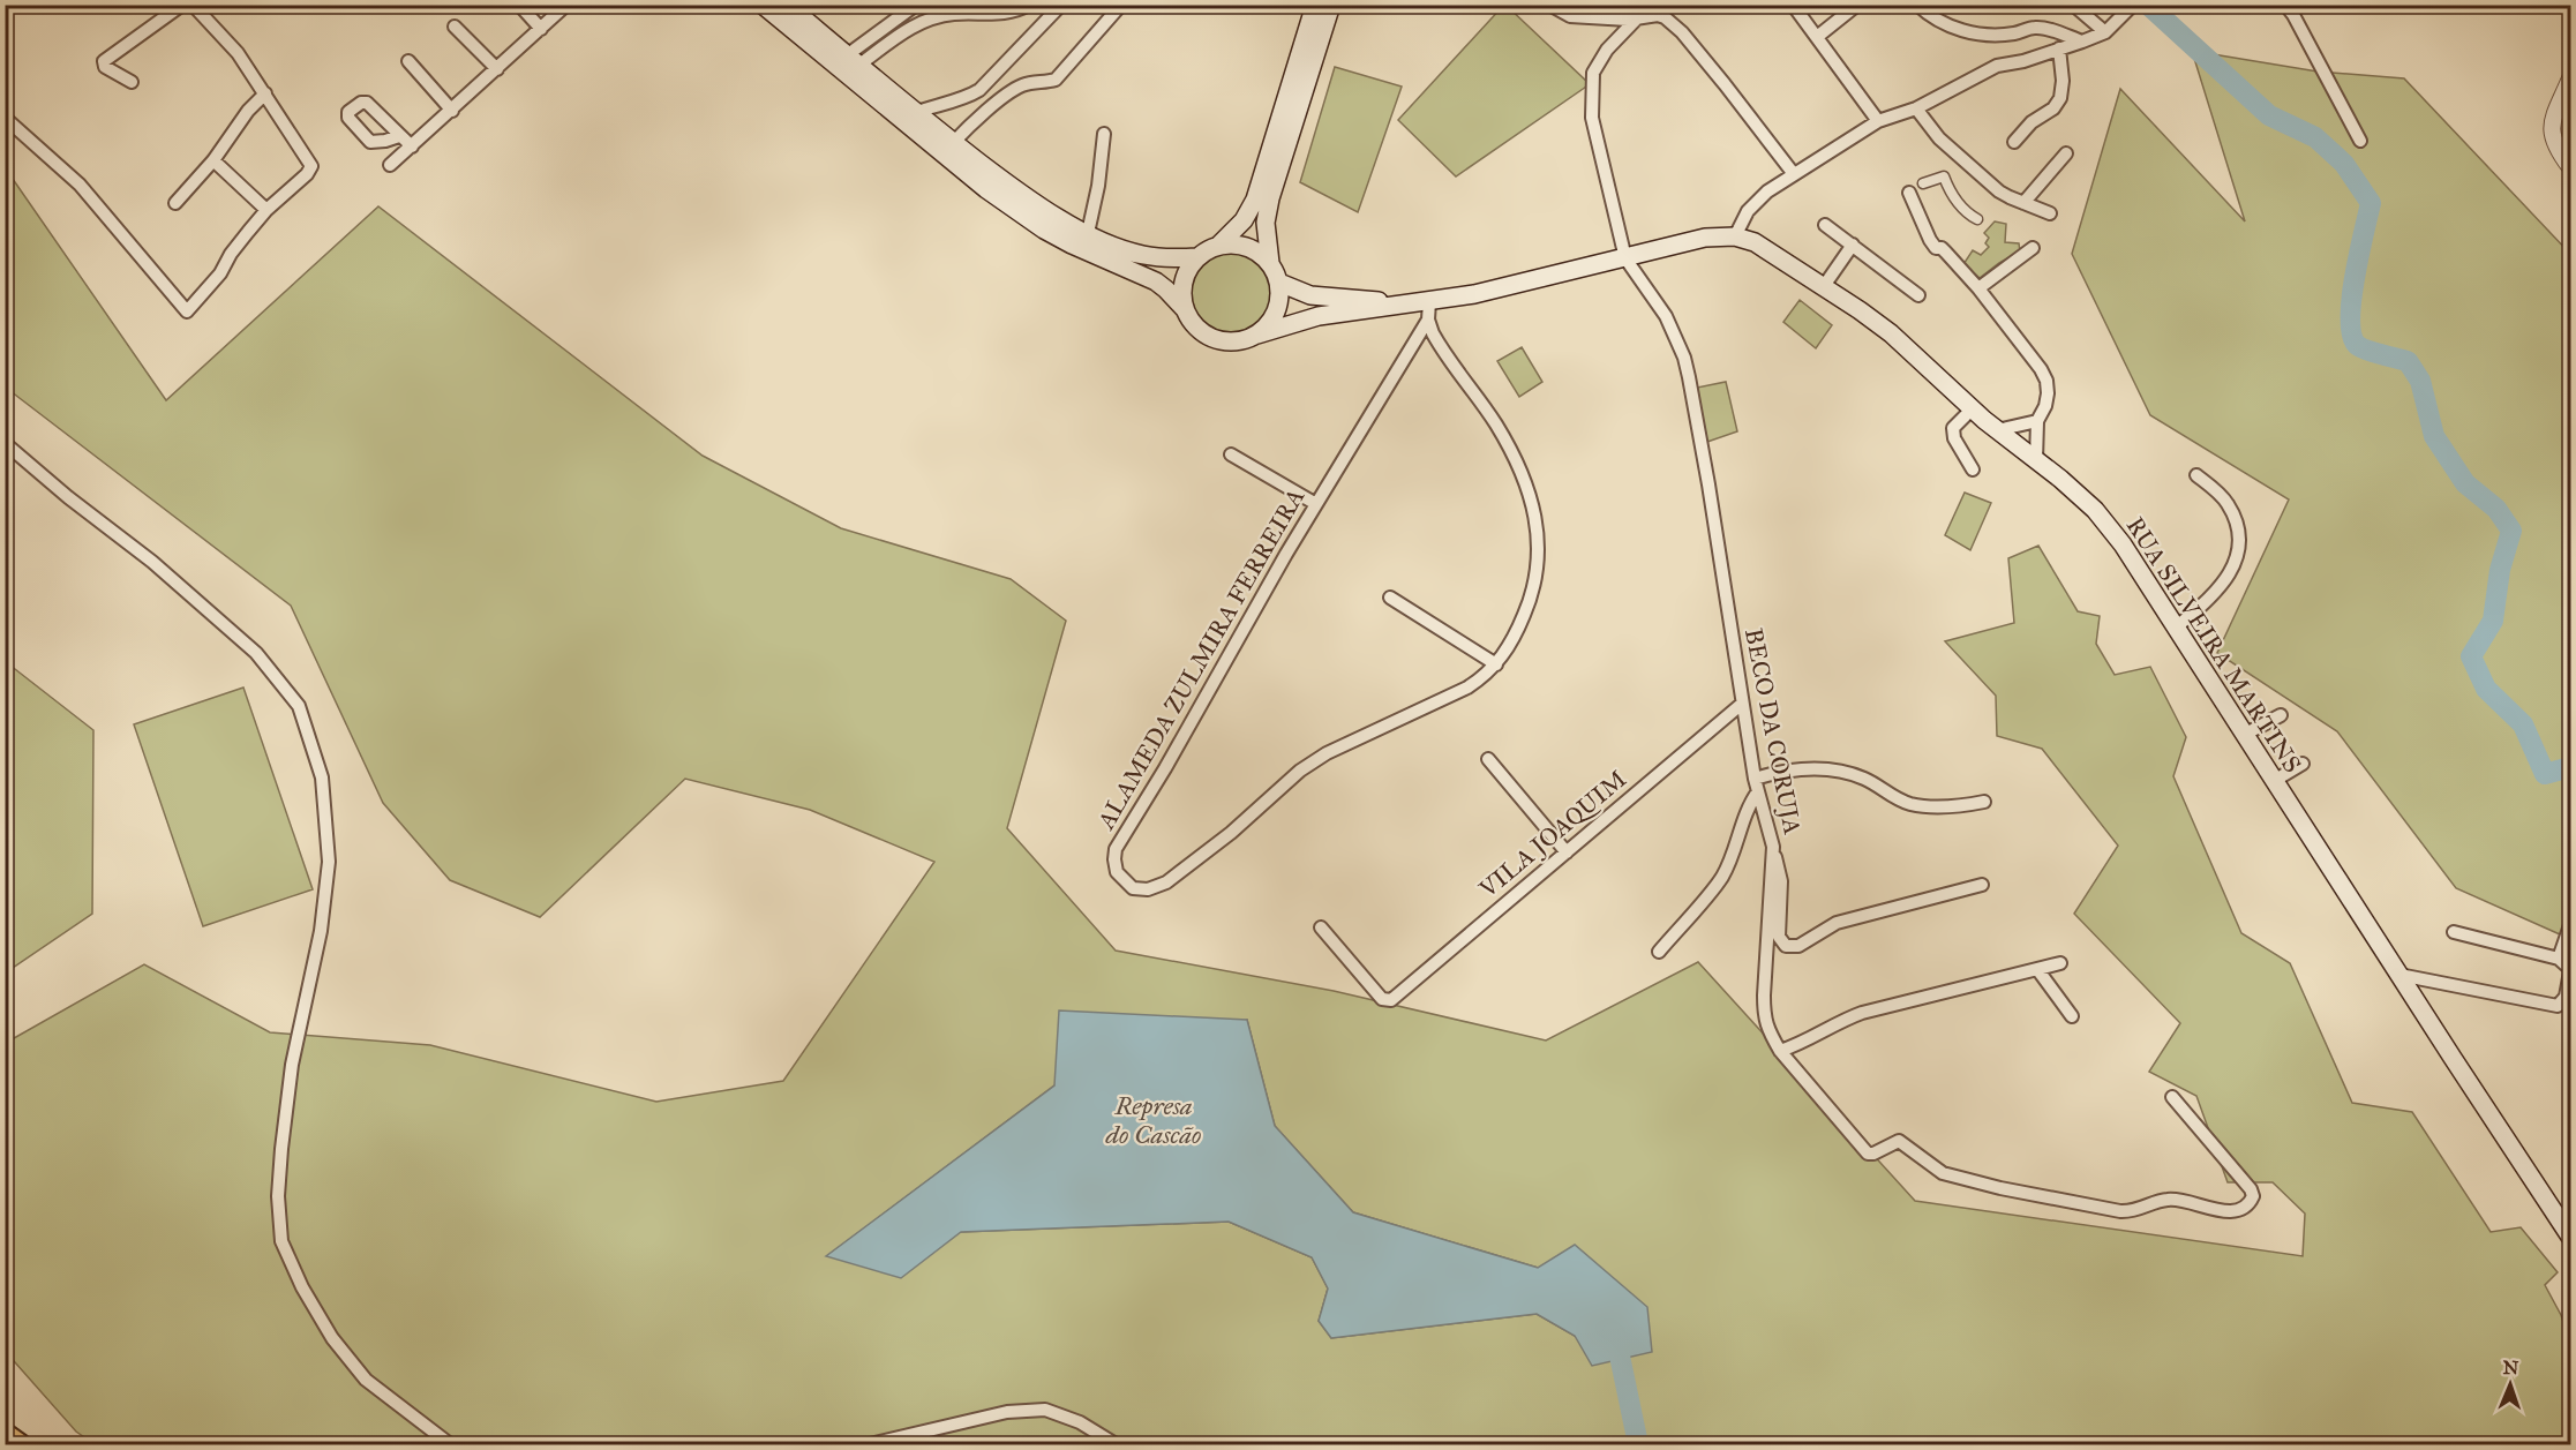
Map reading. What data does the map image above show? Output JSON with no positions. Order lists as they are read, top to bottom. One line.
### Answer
{"streets":{"main road":["RUA SILVEIRA MARTINS"],"street":["ALAMEDA ZULMIRA FERREIRA","BECO DA CORUJA","VILA JOAQUIM"]},"crossings":[["RUA SILVEIRA MARTINS","ALAMEDA ZULMIRA FERREIRA"],["RUA SILVEIRA MARTINS","BECO DA CORUJA"],["BECO DA CORUJA","VILA JOAQUIM"]],"water":["Represa do Cascão"],"north":"top"}
